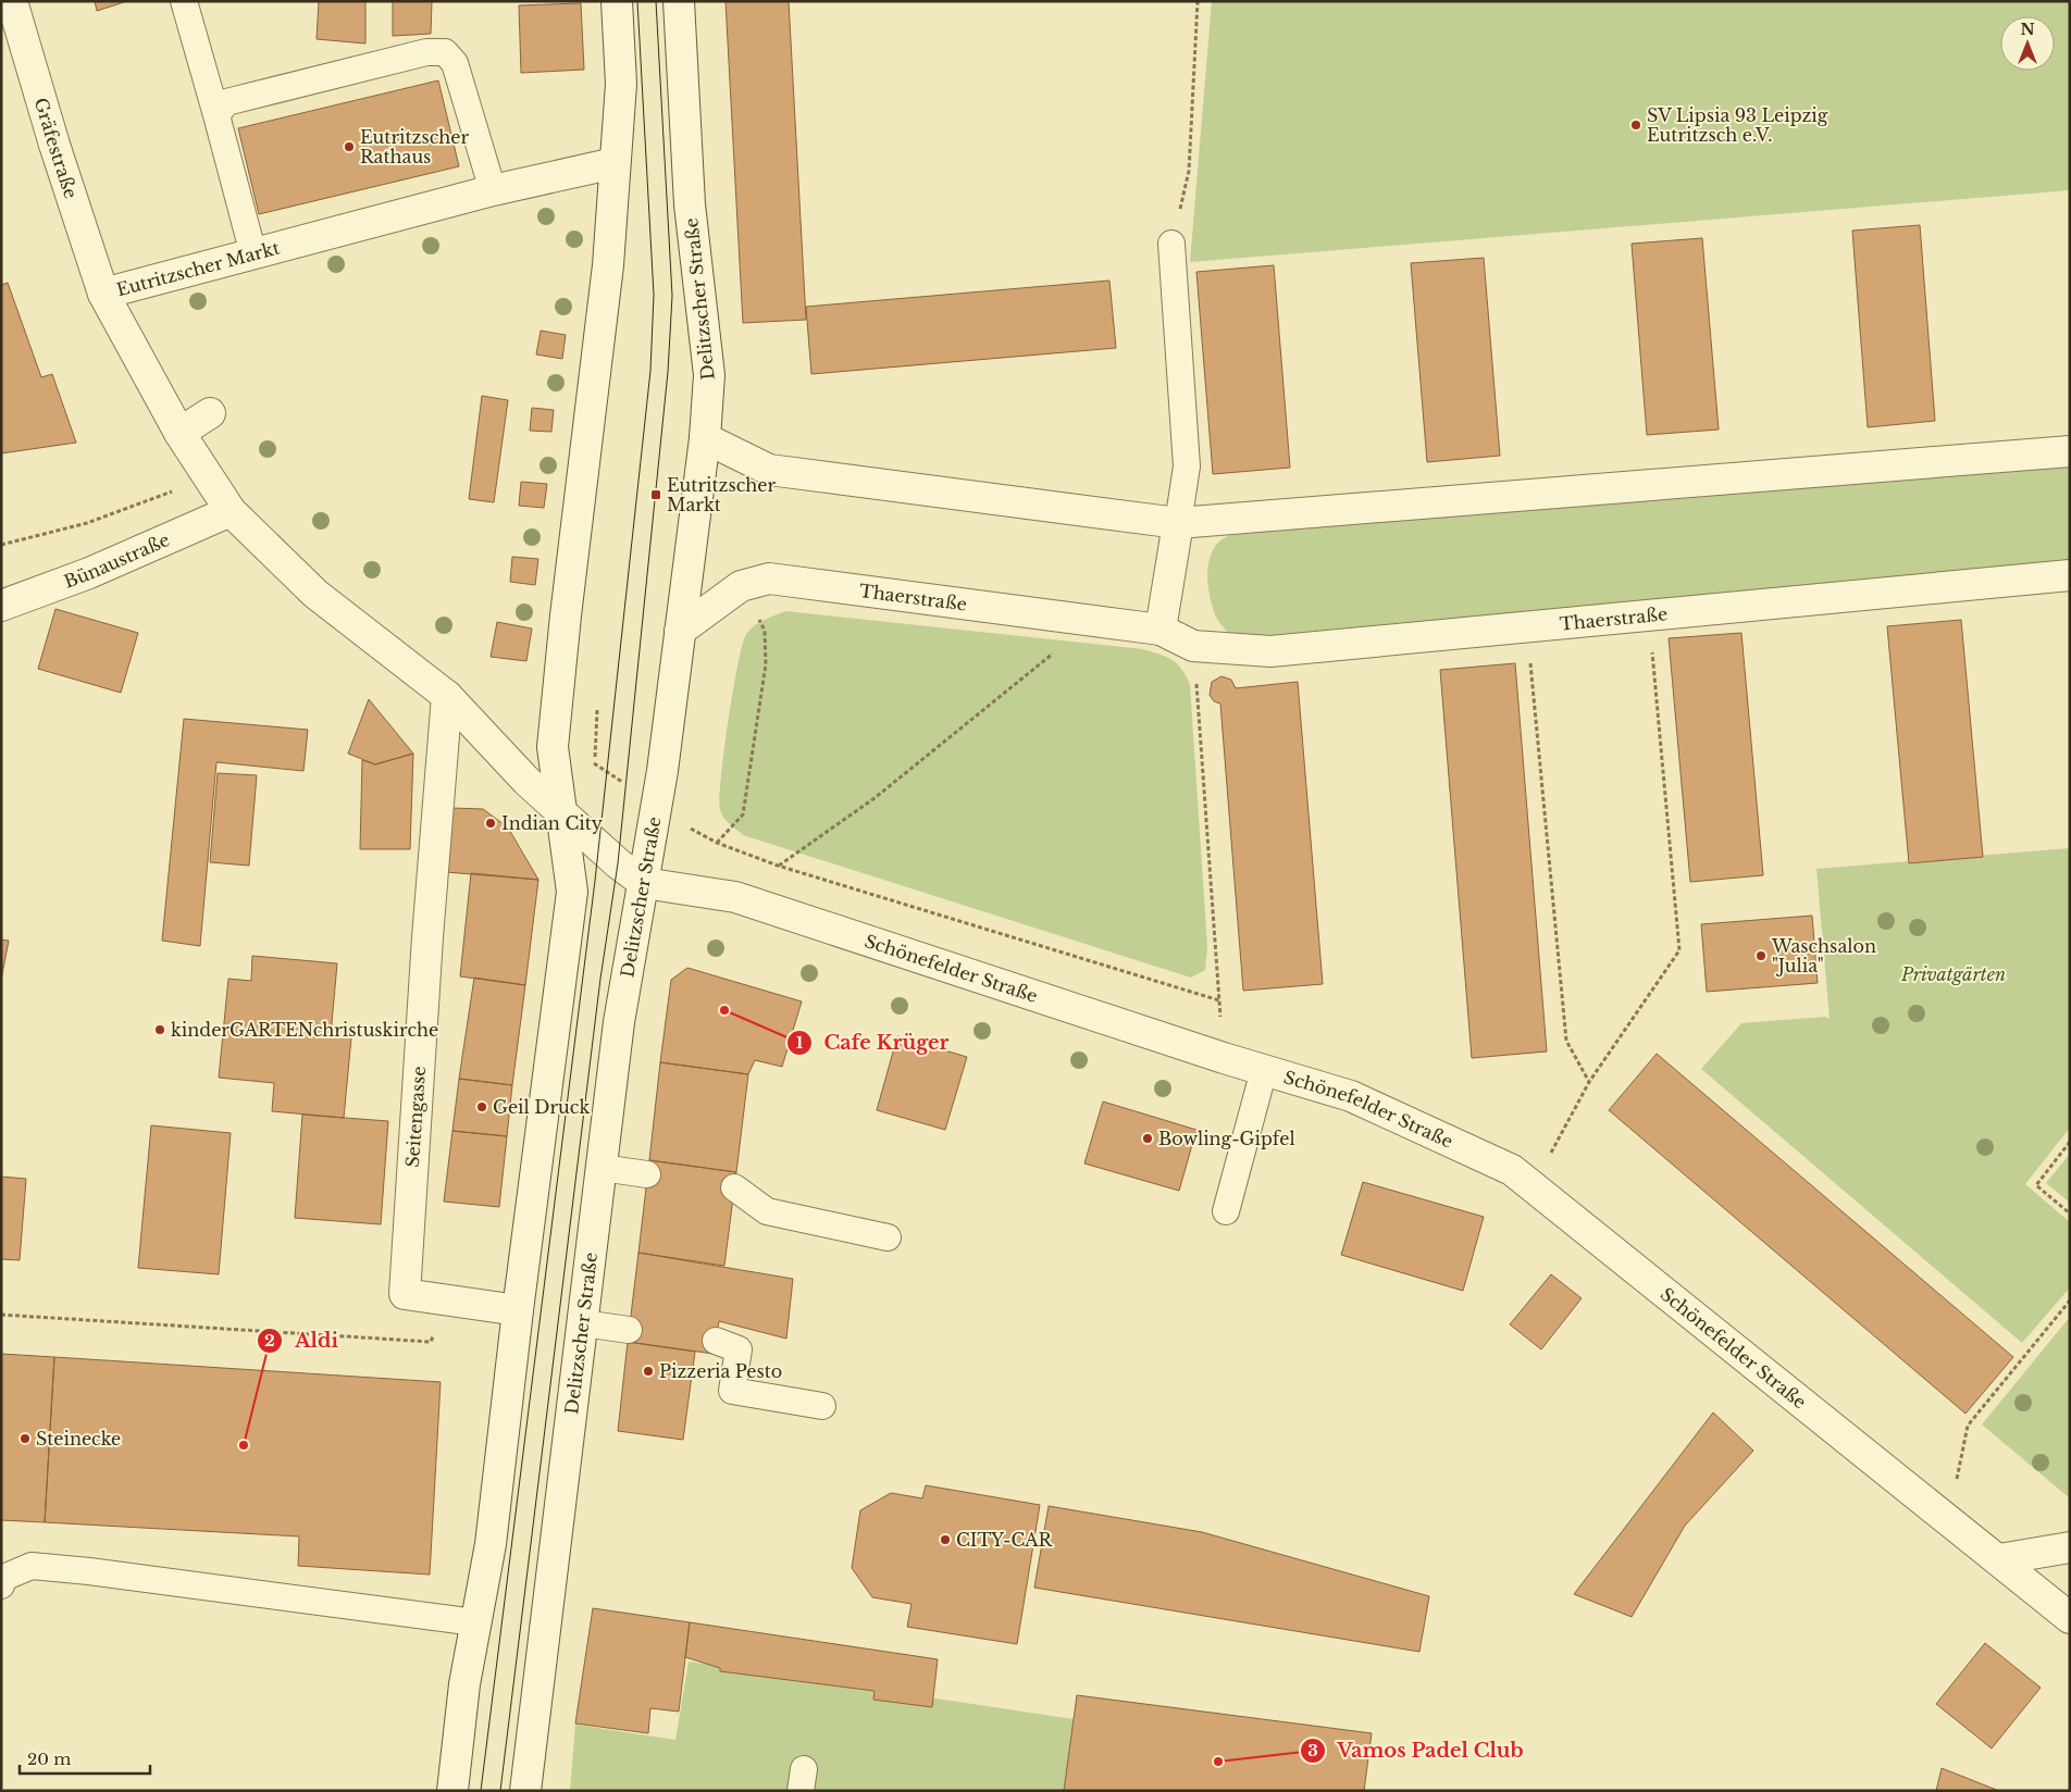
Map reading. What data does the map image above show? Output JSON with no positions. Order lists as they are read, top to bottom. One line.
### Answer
{"streets":{"street":["Gräfestraße","Eutritzscher Markt","Delitzscher Straße","Bünaustraße","Thaerstraße","Schönefelder Straße","Seitengasse"]},"crossings":[["Gräfestraße","Eutritzscher Markt"],["Eutritzscher Markt","Bünaustraße"],["Eutritzscher Markt","Schönefelder Straße"],["Eutritzscher Markt","Seitengasse"],["Delitzscher Straße","Thaerstraße"],["Delitzscher Straße","Schönefelder Straße"]],"parks":["Privatgärten"],"places":{"other":["SV Lipsia 93 Leipzig Eutritzsch e.V.","Eutritzscher Rathaus","Indian City","Waschsalon \"Julia\"","Cafe Krüger","kinderGARTENchristuskirche","Geil Druck","Bowling-Gipfel","Pizzeria Pesto","Steinecke","Aldi","CITY-CAR","Vamos Padel Club"],"transit":["Eutritzscher Markt"]},"scale_bar":"20 m","north":"top"}
